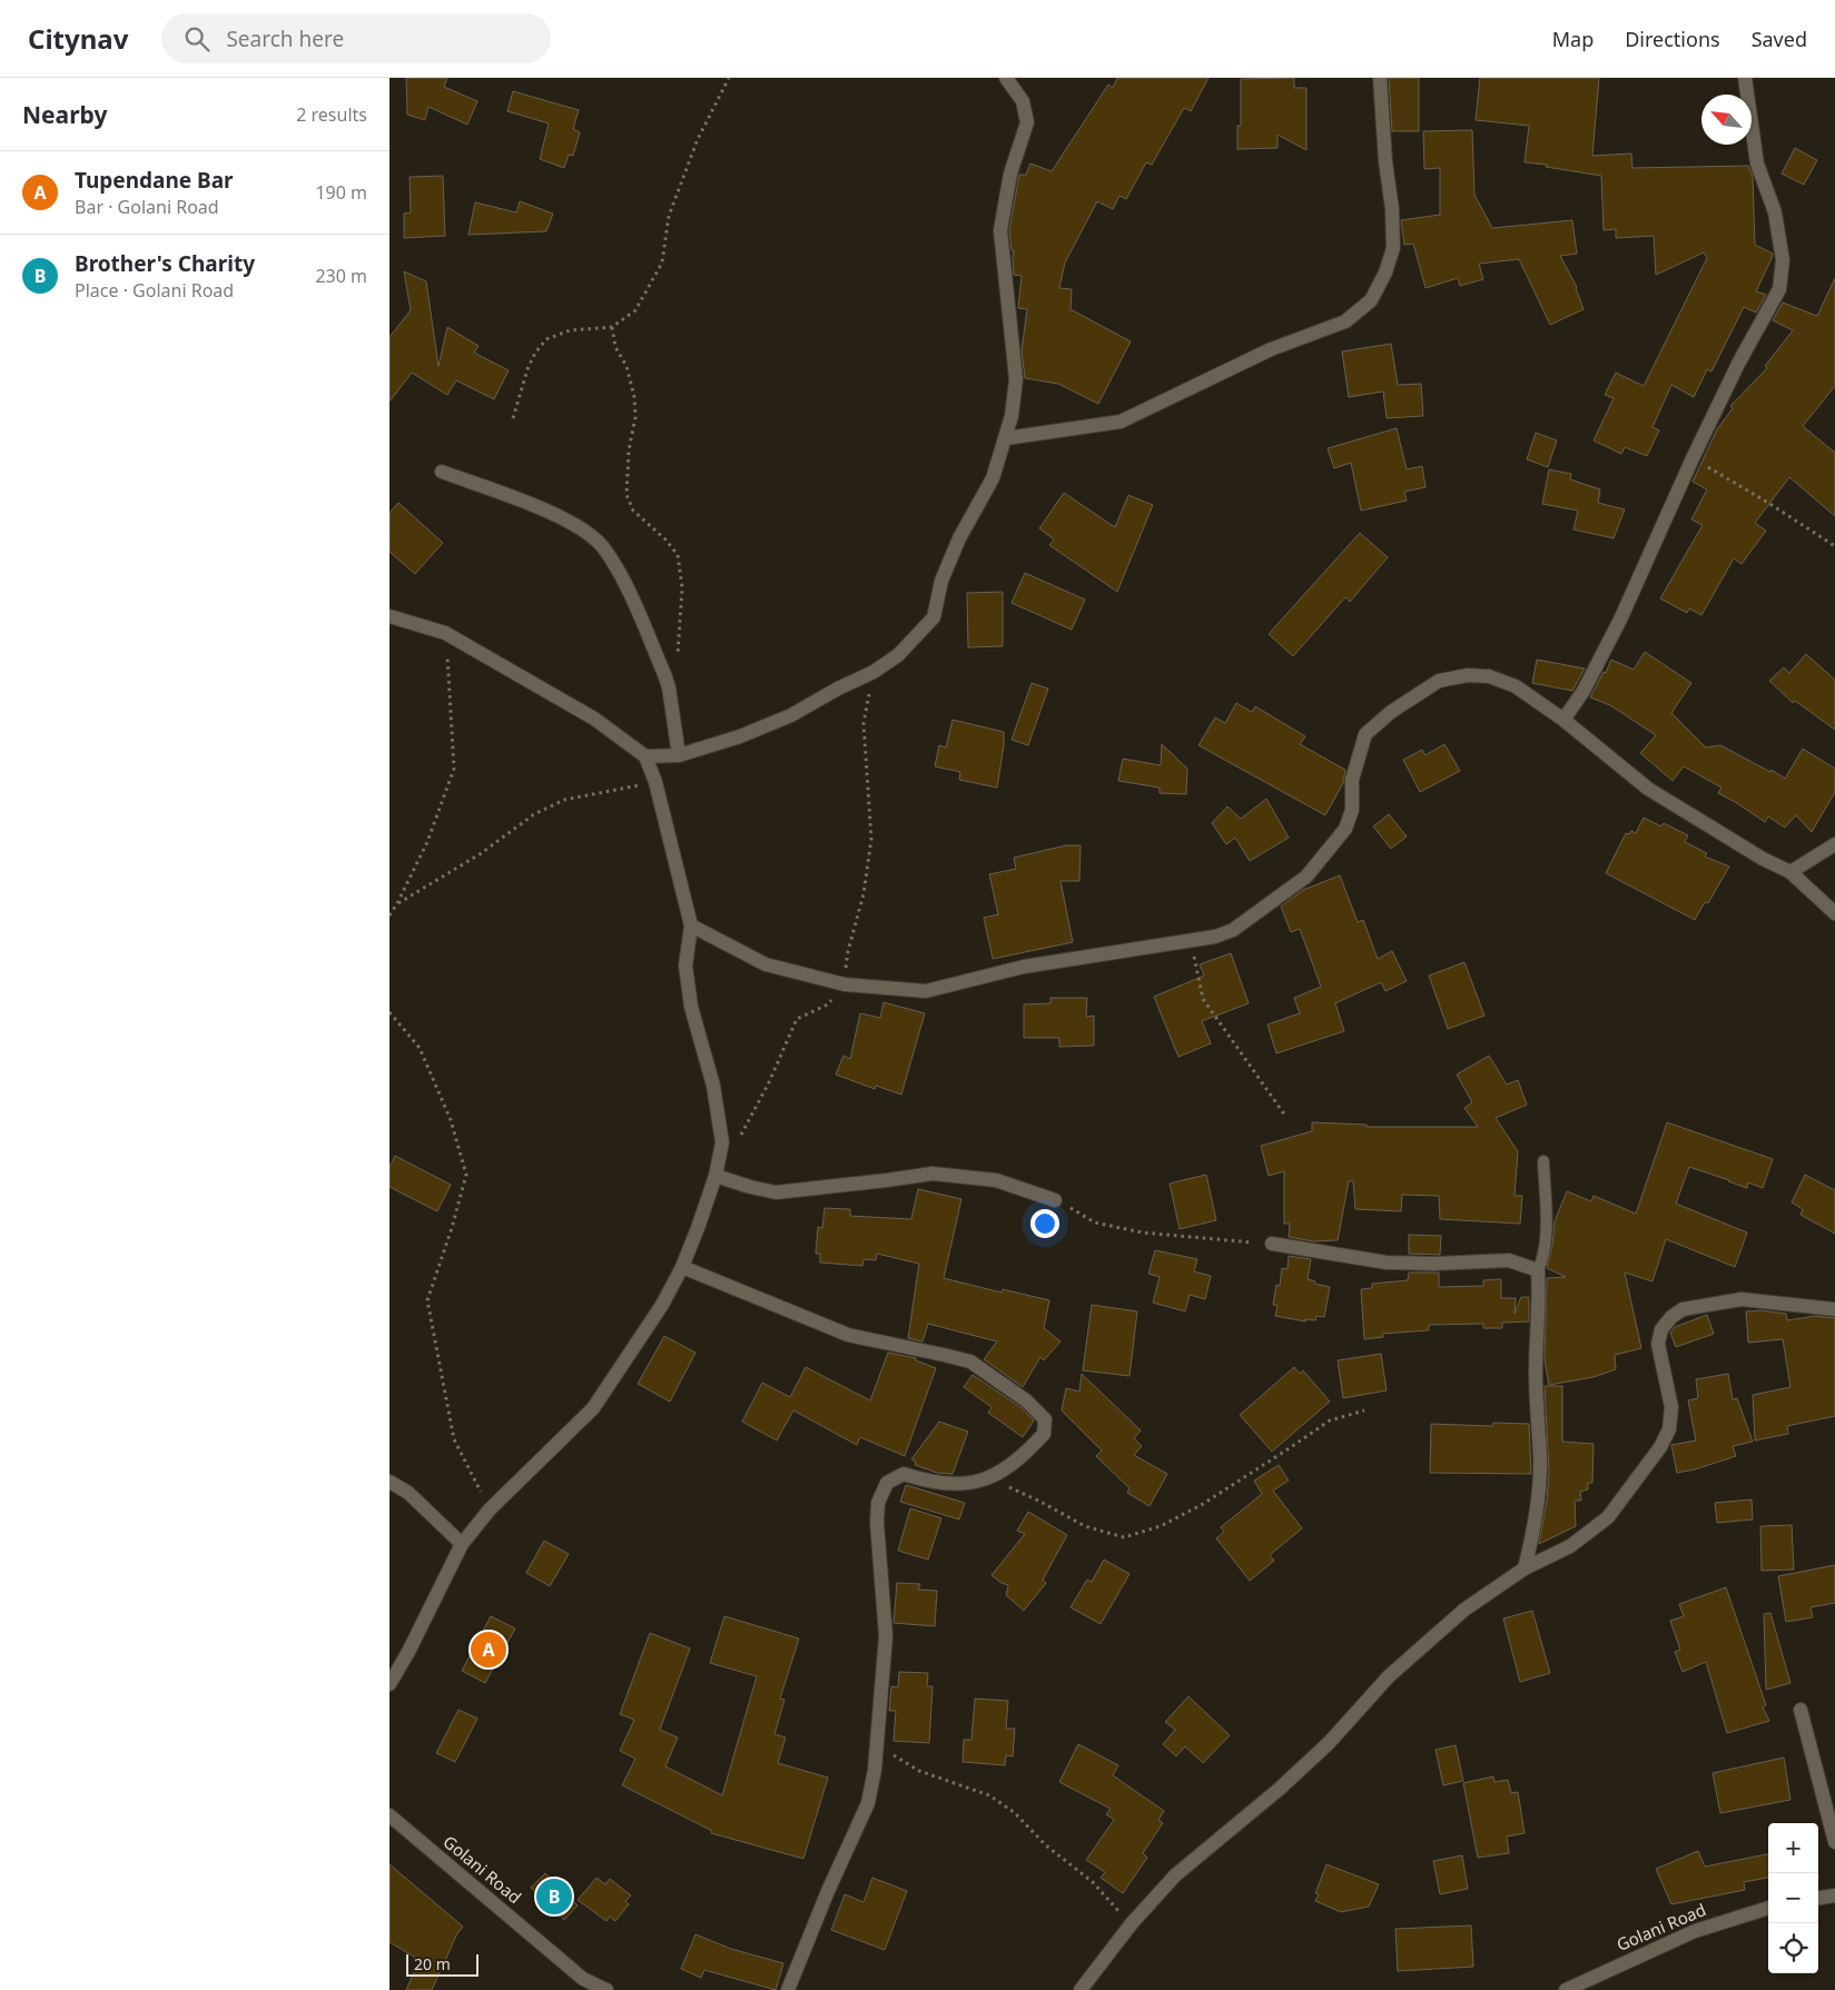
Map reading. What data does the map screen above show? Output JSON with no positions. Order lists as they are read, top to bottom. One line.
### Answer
{"streets":{"street":["Golani Road"]},"scale_bar":"20 m","north":"top left","page":{"header":"Citynav","search":"Search here","nav":["Map","Directions","Saved"],"heading":["Nearby","2 results"],"list":[{"mark":"A","name":"Tupendane Bar","note":"Bar · Golani Road","value":"190 m"},{"mark":"B","name":"Brother's Charity","note":"Place · Golani Road","value":"230 m"}],"pins":["A","B"],"map_buttons":["+","−"],"scale":"20 m"}}
